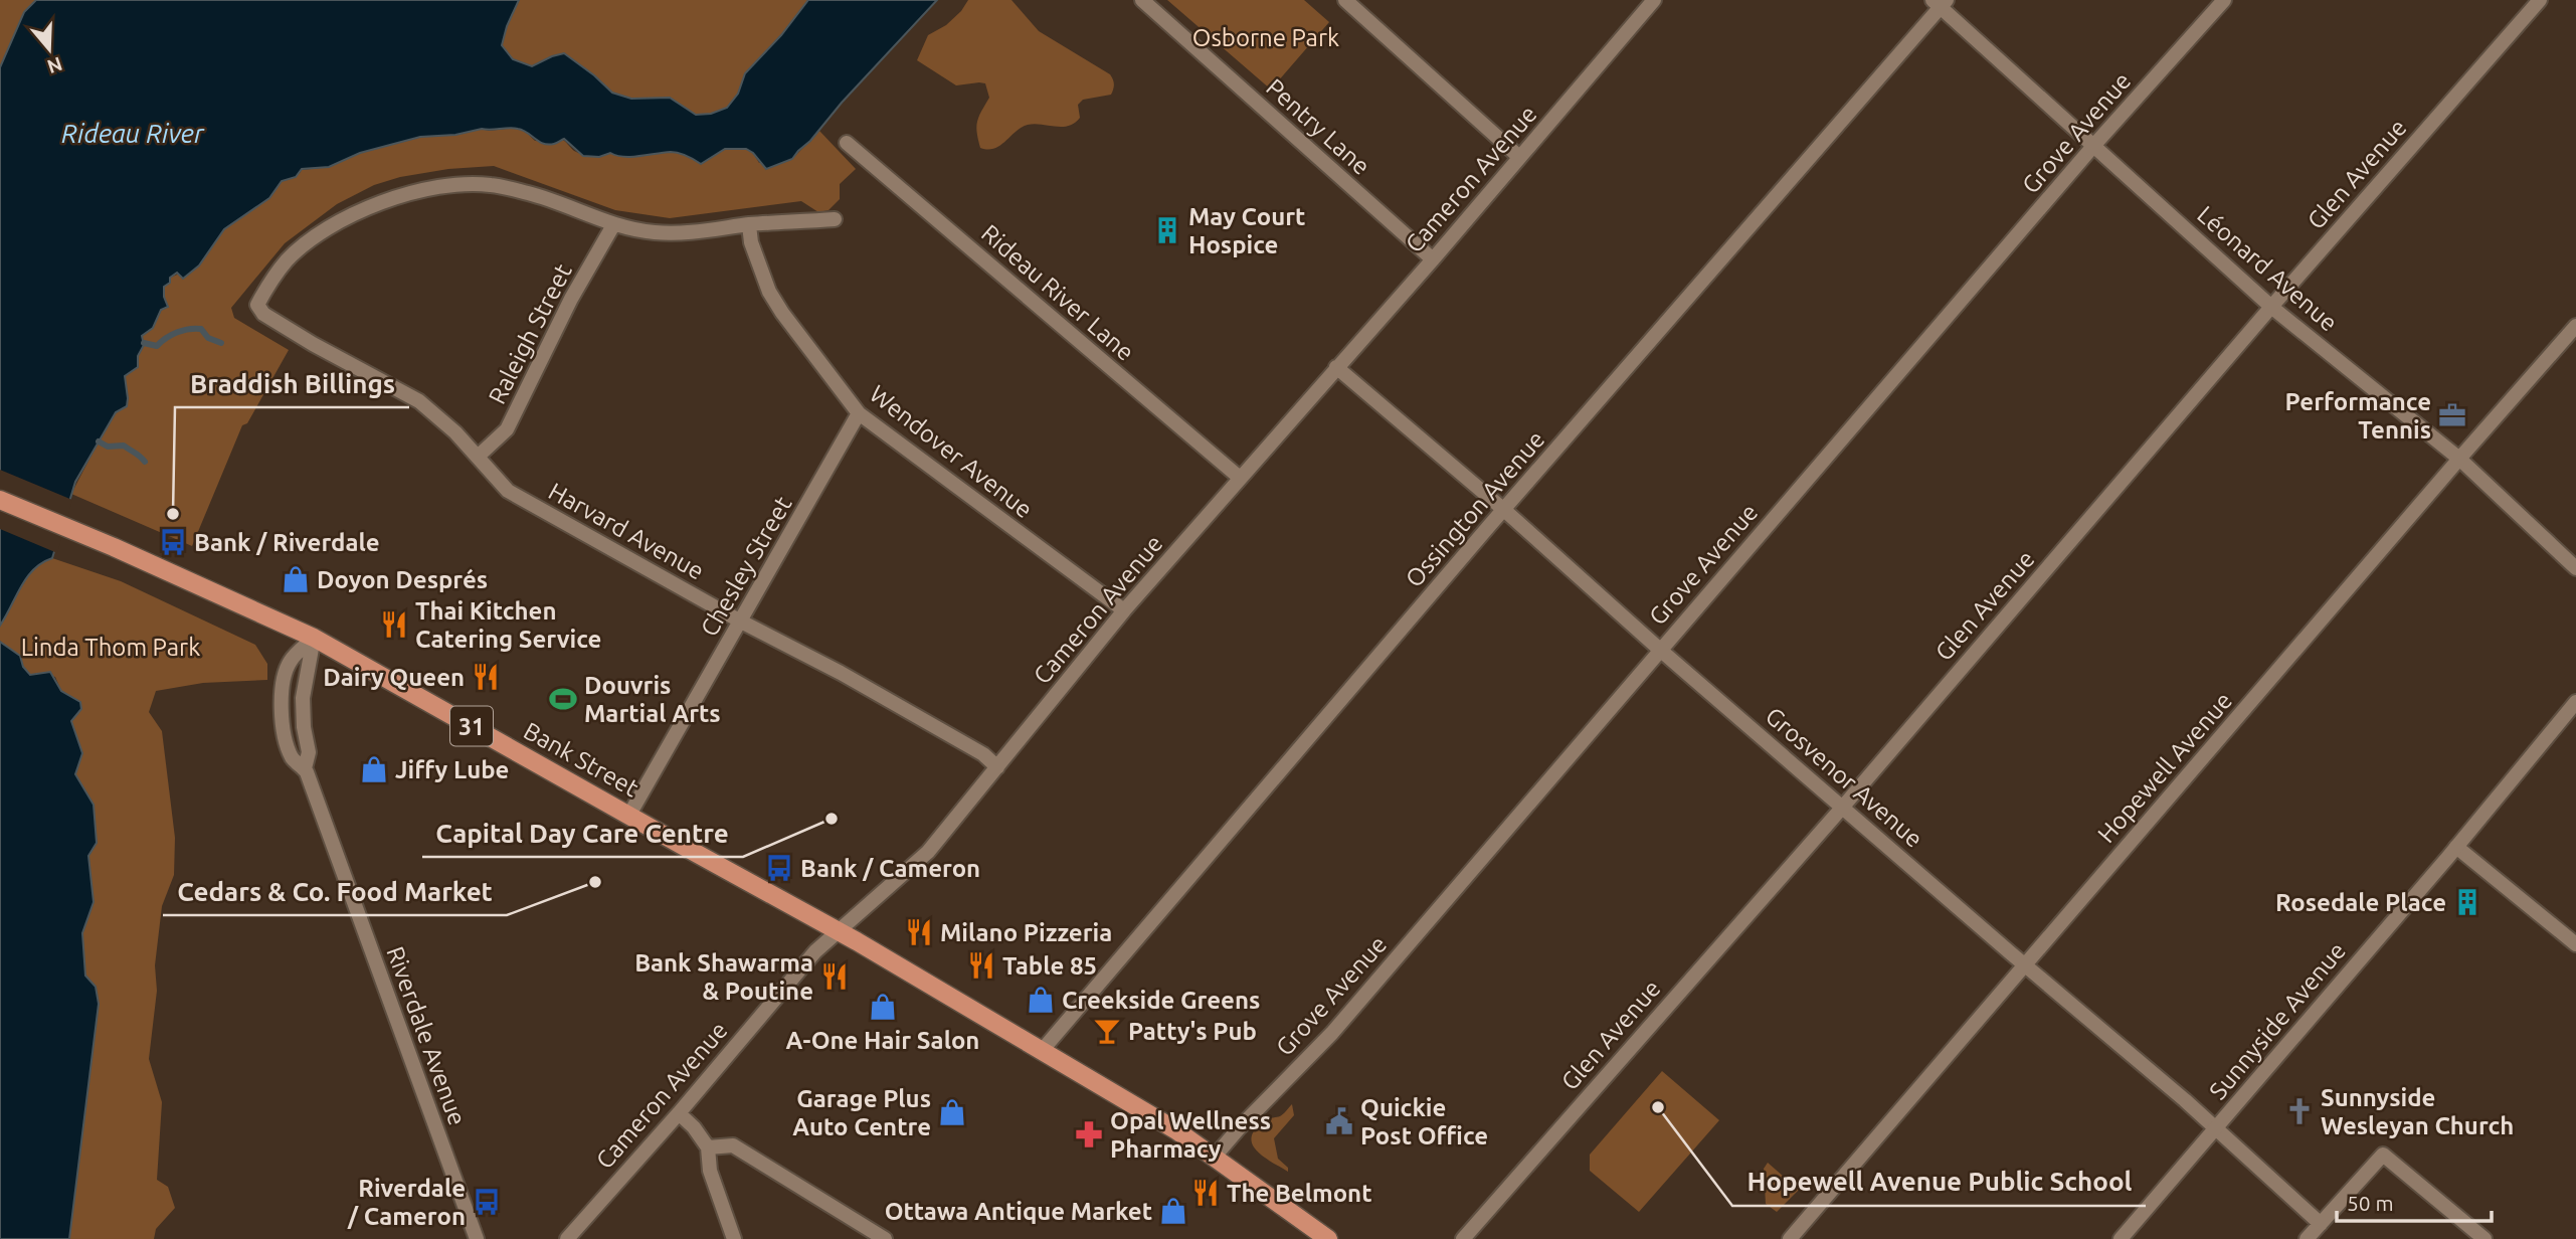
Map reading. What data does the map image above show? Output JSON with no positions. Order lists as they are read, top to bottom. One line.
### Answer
{"streets":{"main road":["31","Bank Street"],"street":["Pentry Lane","Grove Avenue","Glen Avenue","Cameron Avenue","Léonard Avenue","Rideau River Lane","Raleigh Street","Wendover Avenue","Ossington Avenue","Harvard Avenue","Chesley Street","Hopewell Avenue","Grosvenor Avenue","Sunnyside Avenue","Riverdale Avenue"]},"crossings":[["Pentry Lane","Cameron Avenue"],["Grove Avenue","Léonard Avenue"],["Grove Avenue","Bank Street"],["Grove Avenue","Grosvenor Avenue"],["Glen Avenue","Léonard Avenue"],["Glen Avenue","Grosvenor Avenue"],["Cameron Avenue","Rideau River Lane"],["Cameron Avenue","Wendover Avenue"],["Cameron Avenue","Harvard Avenue"],["Cameron Avenue","Bank Street"],["Cameron Avenue","Grosvenor Avenue"],["Léonard Avenue","Ossington Avenue"],["Léonard Avenue","Hopewell Avenue"],["Raleigh Street","Harvard Avenue"],["Wendover Avenue","Chesley Street"],["Ossington Avenue","Bank Street"],["Ossington Avenue","Grosvenor Avenue"],["Harvard Avenue","Chesley Street"],["Chesley Street","Bank Street"],["Bank Street","Riverdale Avenue"],["Hopewell Avenue","Grosvenor Avenue"],["Grosvenor Avenue","Sunnyside Avenue"]],"water":["Rideau River"],"parks":["Osborne Park","Linda Thom Park"],"places":{"building":["May Court Hospice","Rosedale Place"],"office":["Performance Tennis"],"other":["Braddish Billings","Capital Day Care Centre","Cedars & Co. Food Market","Hopewell Avenue Public School"],"bus stop":["Bank / Riverdale","Bank / Cameron","Riverdale / Cameron"],"shop":["Doyon Després","Jiffy Lube","Creekside Greens","A-One Hair Salon","Garage Plus Auto Centre","Ottawa Antique Market"],"restaurant":["Thai Kitchen Catering Service","Dairy Queen","Milano Pizzeria","Table 85","Bank Shawarma & Poutine","The Belmont"],"sports":["Douvris Martial Arts"],"bar":["Patty's Pub"],"church":["Sunnyside Wesleyan Church"],"public building":["Quickie Post Office"],"pharmacy":["Opal Wellness Pharmacy"]},"scale_bar":"50 m","north":"bottom"}
